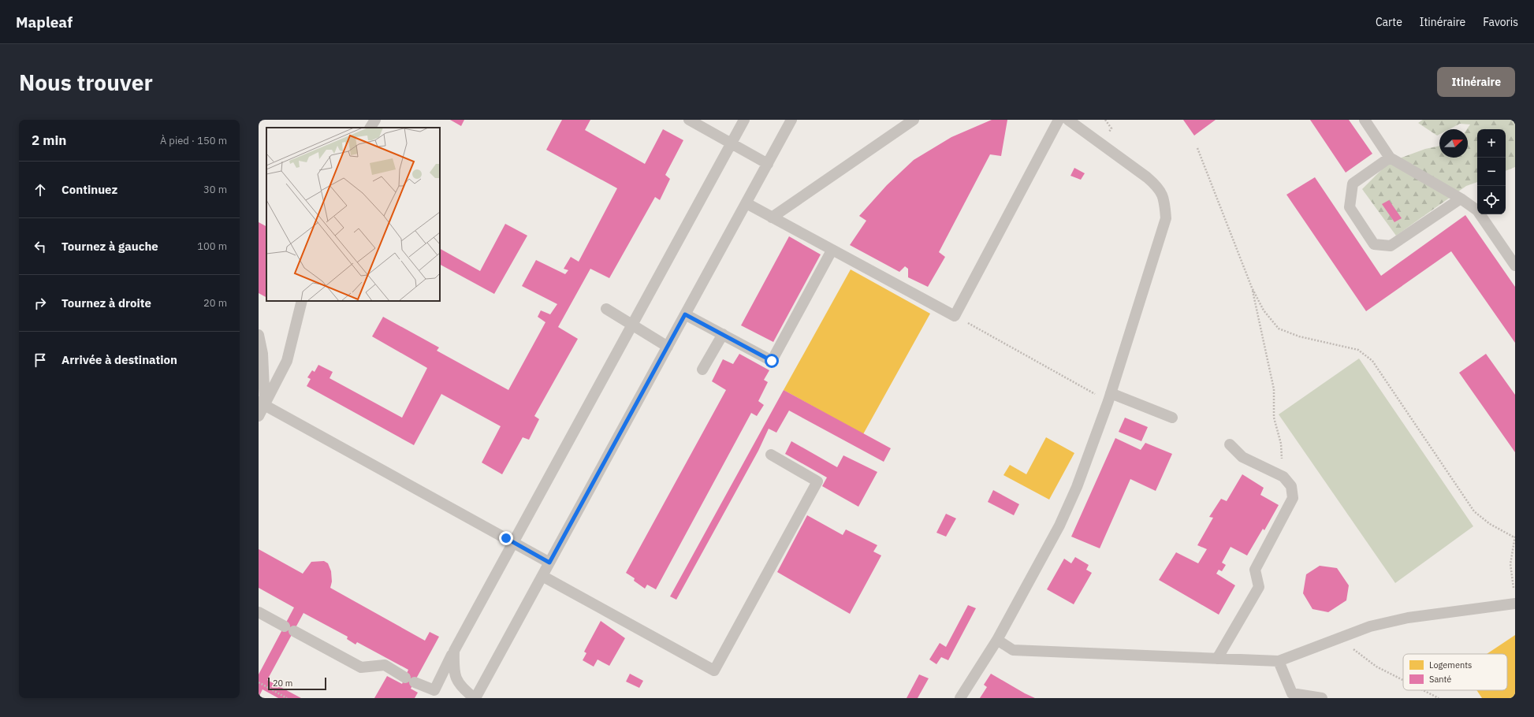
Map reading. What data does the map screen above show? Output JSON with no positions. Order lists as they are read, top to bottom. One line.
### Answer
{"legend":["Logements","Santé"],"scale_bar":"20 m","north":"right","page":{"header":"Mapleaf","nav":["Carte","Itinéraire","Favoris"],"buttons":"Itinéraire","title":"Nous trouver","heading":["2 min","À pied · 150 m"],"map_buttons":["+","−"],"list":[["Continuez","30 m"],["Tournez à gauche","100 m"],["Tournez à droite","20 m"],"Arrivée à destination"],"scale":"20 m"}}
